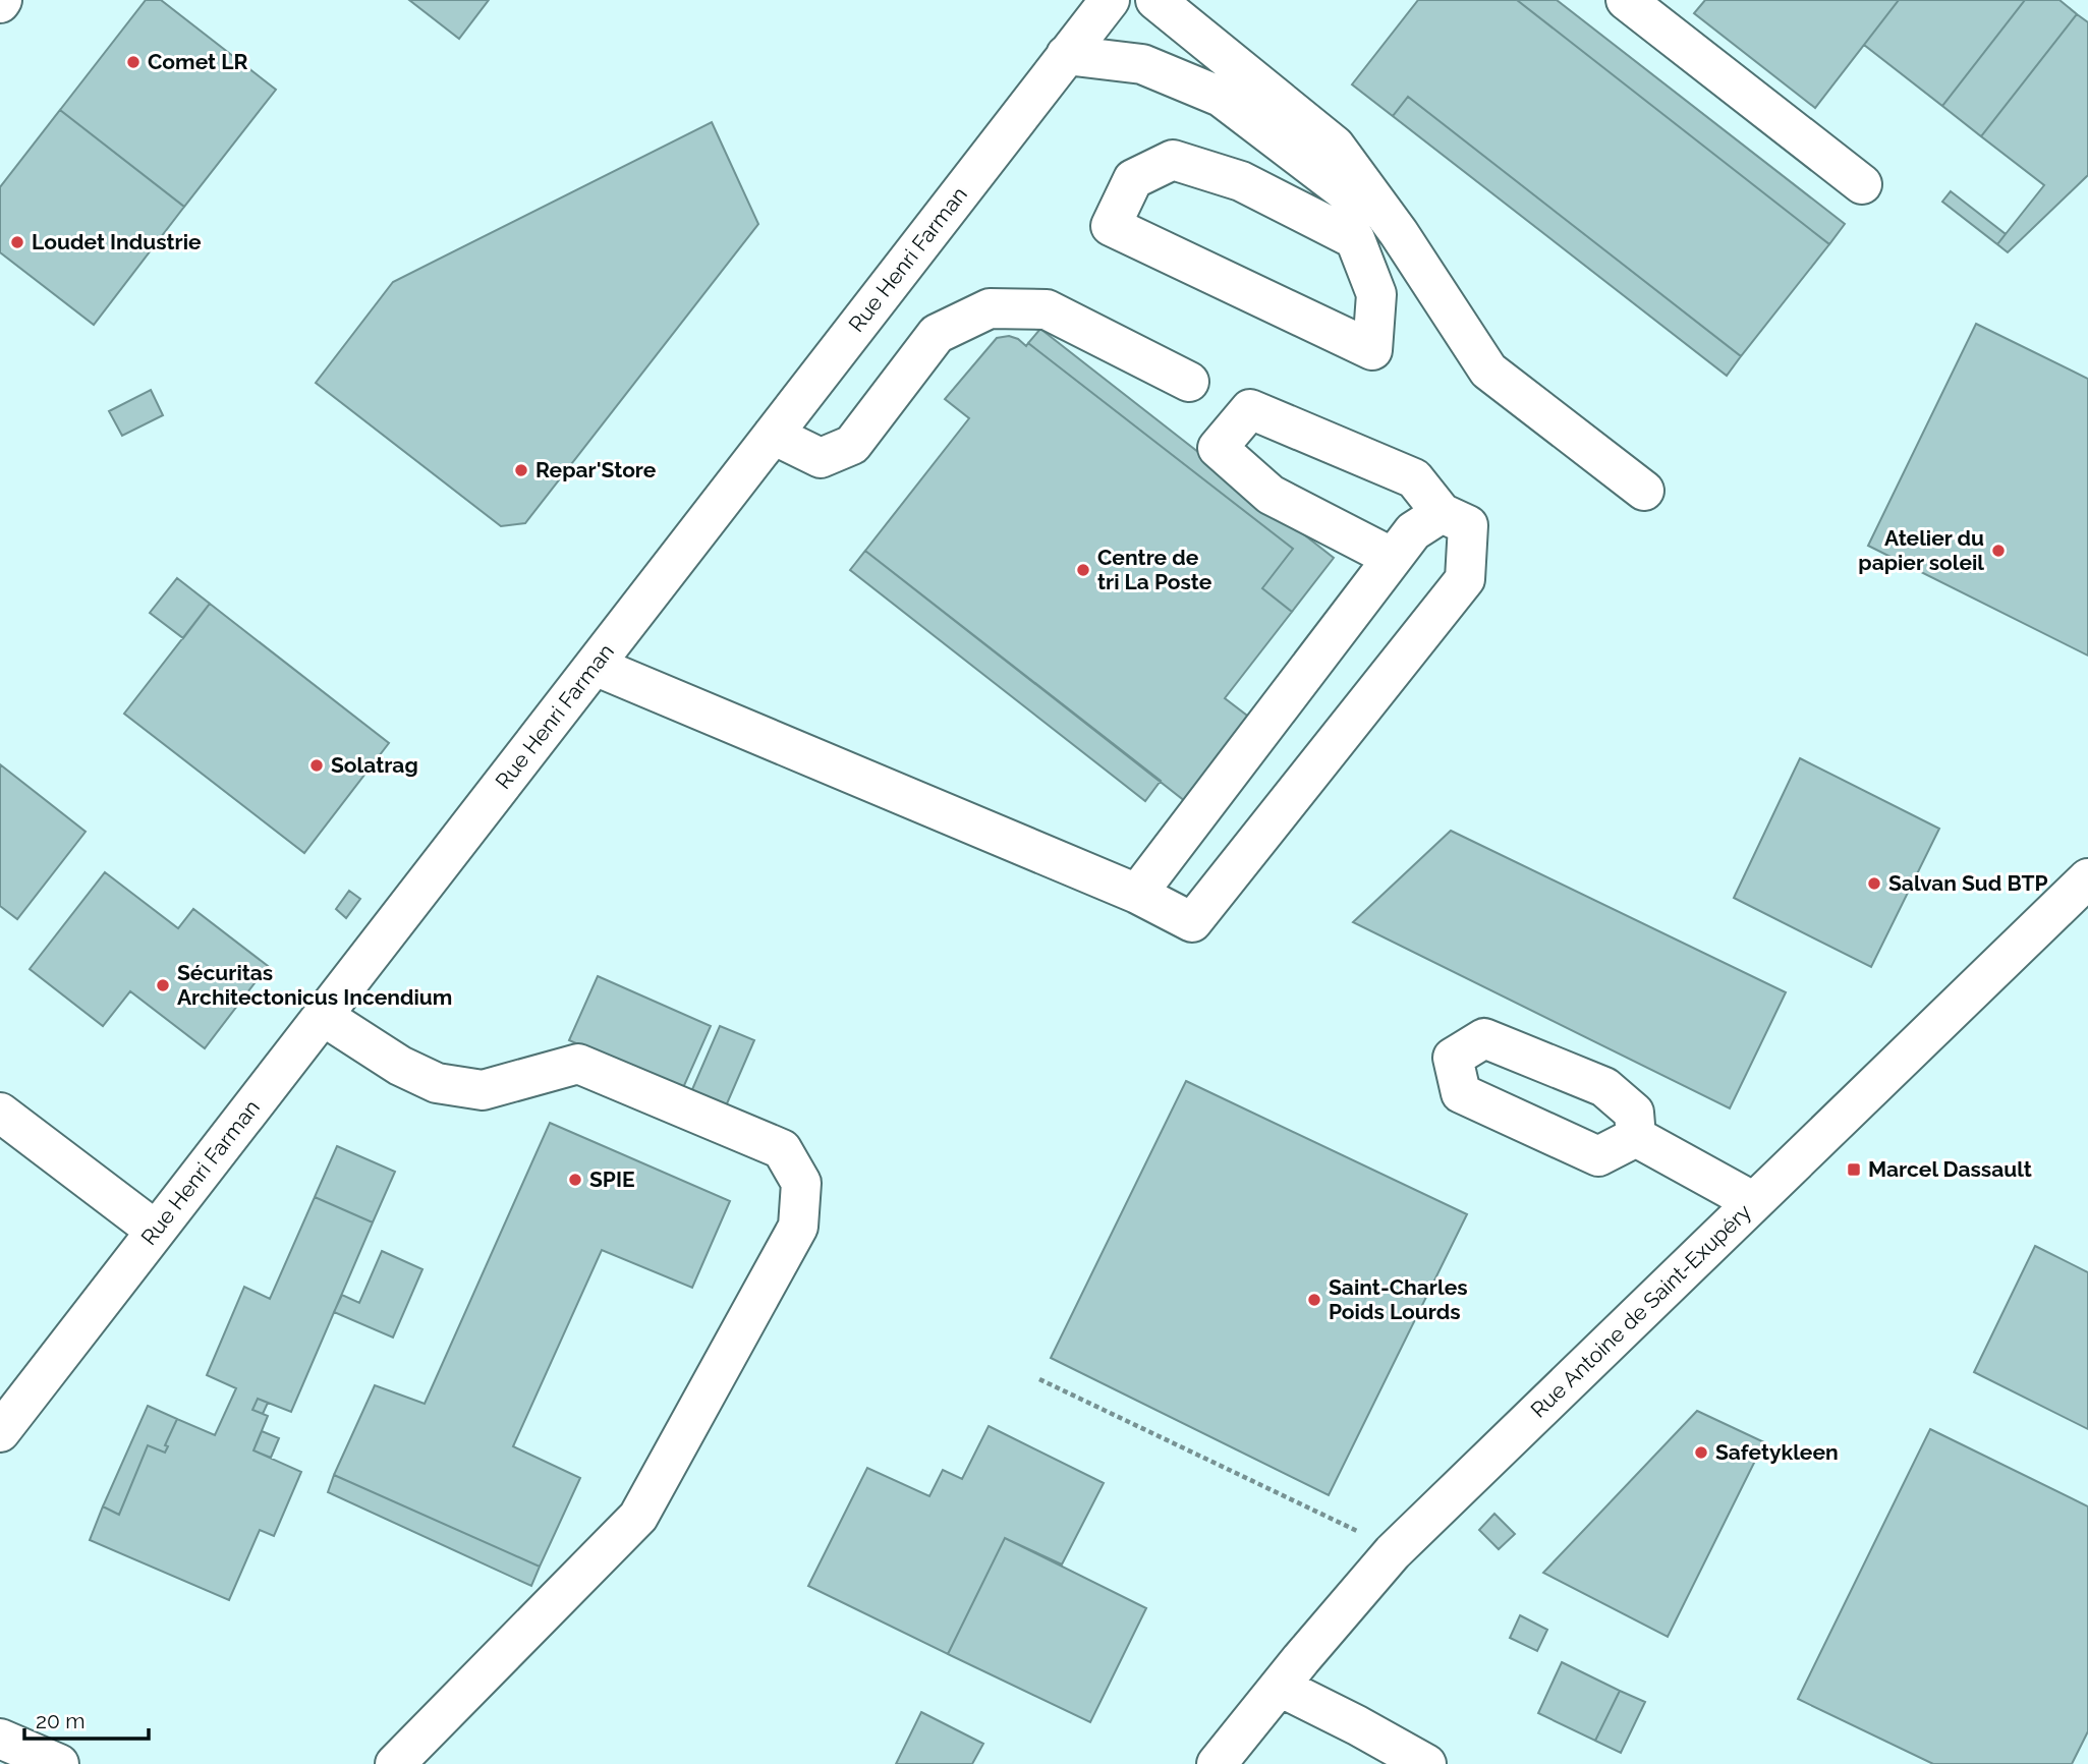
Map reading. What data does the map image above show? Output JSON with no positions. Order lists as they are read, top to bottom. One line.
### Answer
{"streets":{"street":["Rue Henri Farman","Rue Antoine de Saint-Exupéry"]},"places":{"other":["Comet LR","Loudet Industrie","Repar'Store","Atelier du papier soleil","Centre de tri La Poste","Solatrag","Salvan Sud BTP","Sécuritas Architectonicus Incendium","SPIE","Saint-Charles Poids Lourds","Safetykleen"],"transit":["Marcel Dassault"]},"scale_bar":"20 m"}
